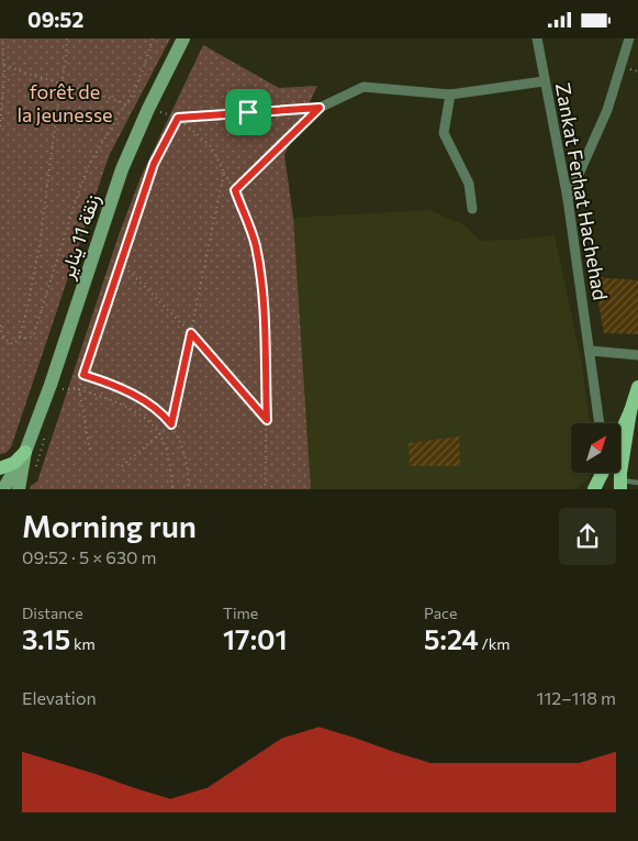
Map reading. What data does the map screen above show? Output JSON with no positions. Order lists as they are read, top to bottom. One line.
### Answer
{"streets":{"main road":["زنقة 11 يناير"],"street":["Zankat Ferhat Hachehad"]},"parks":["forêt de la jeunesse"],"north":"top right","page":{"status":"09:52","heading":["Morning run","09:52 · 5 × 630 m"],"stats":[["Distance","3.15 km"],["Time","17:01"],["Pace","5:24 /km"]],"chart":["Elevation","112–118 m"]}}
